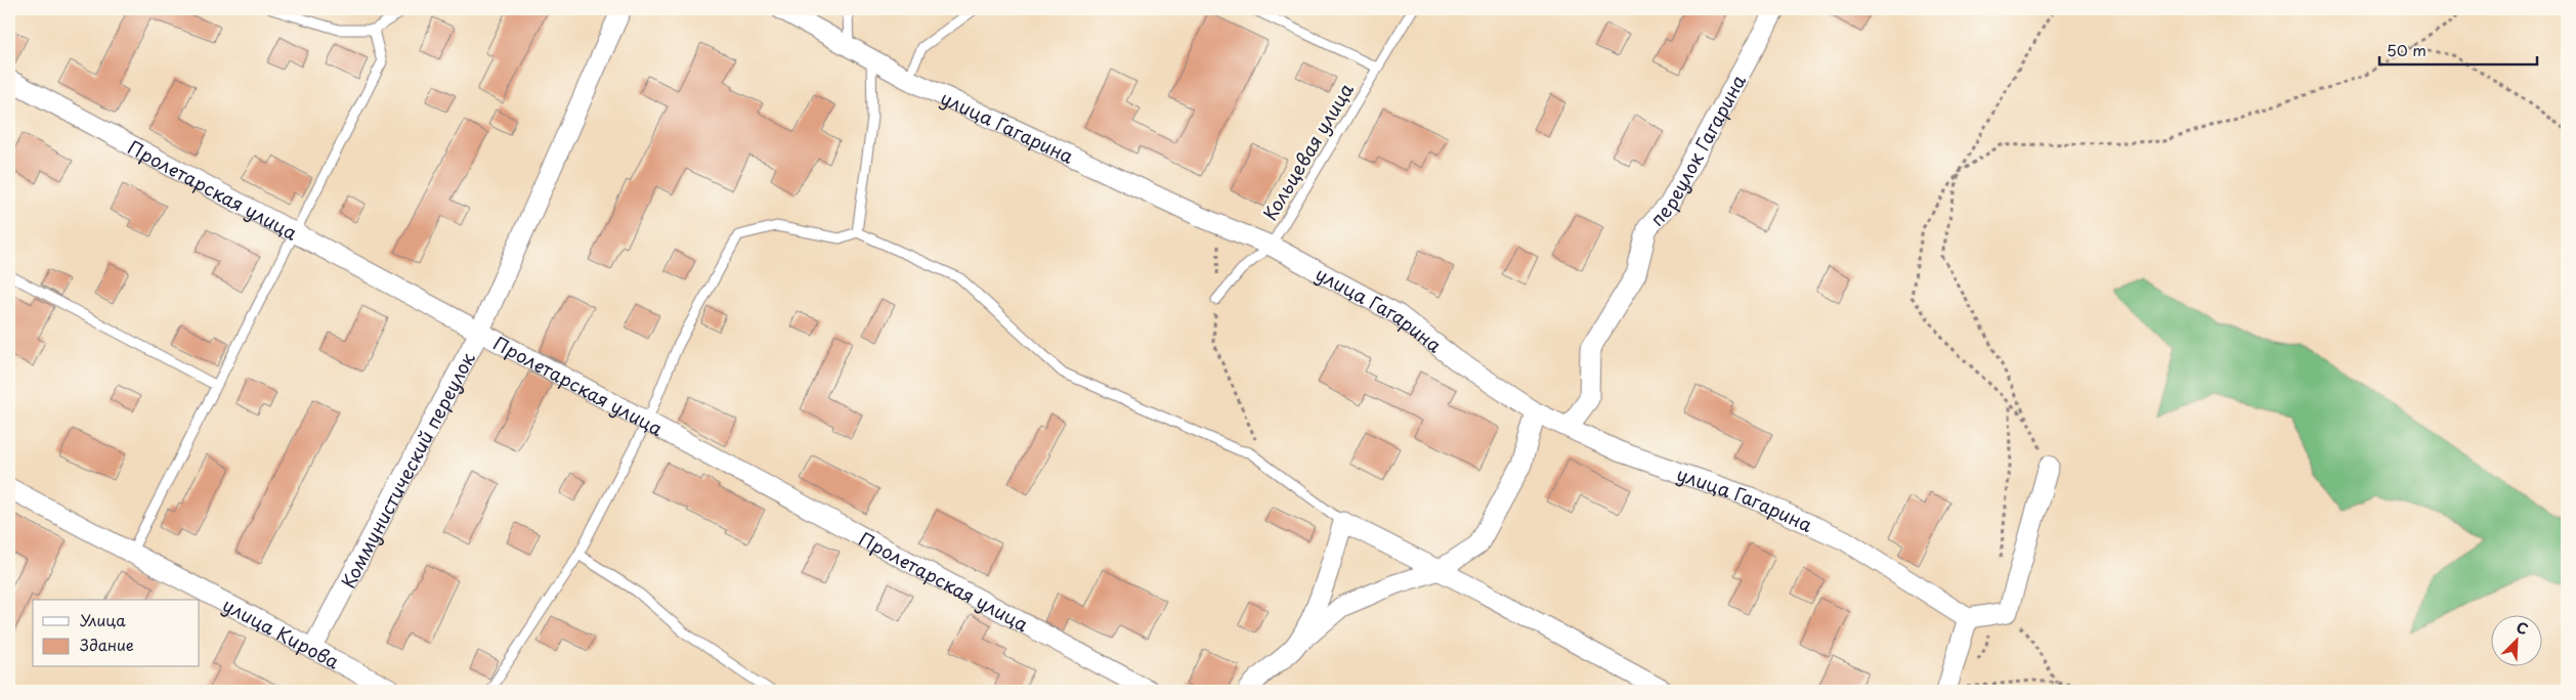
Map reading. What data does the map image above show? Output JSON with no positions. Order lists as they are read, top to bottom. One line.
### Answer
{"streets":{"street":["улица Гагарина","переулок Гагарина","Пролетарская улица","Коммунистический переулок","улица Кирова"],"lane":["Кольцевая улица"]},"crossings":[["улица Гагарина","переулок Гагарина"],["улица Гагарина","Кольцевая улица"],["Пролетарская улица","Коммунистический переулок"],["Коммунистический переулок","улица Кирова"]],"legend":["Улица","Здание"],"scale_bar":"50 m","north":"top right"}
